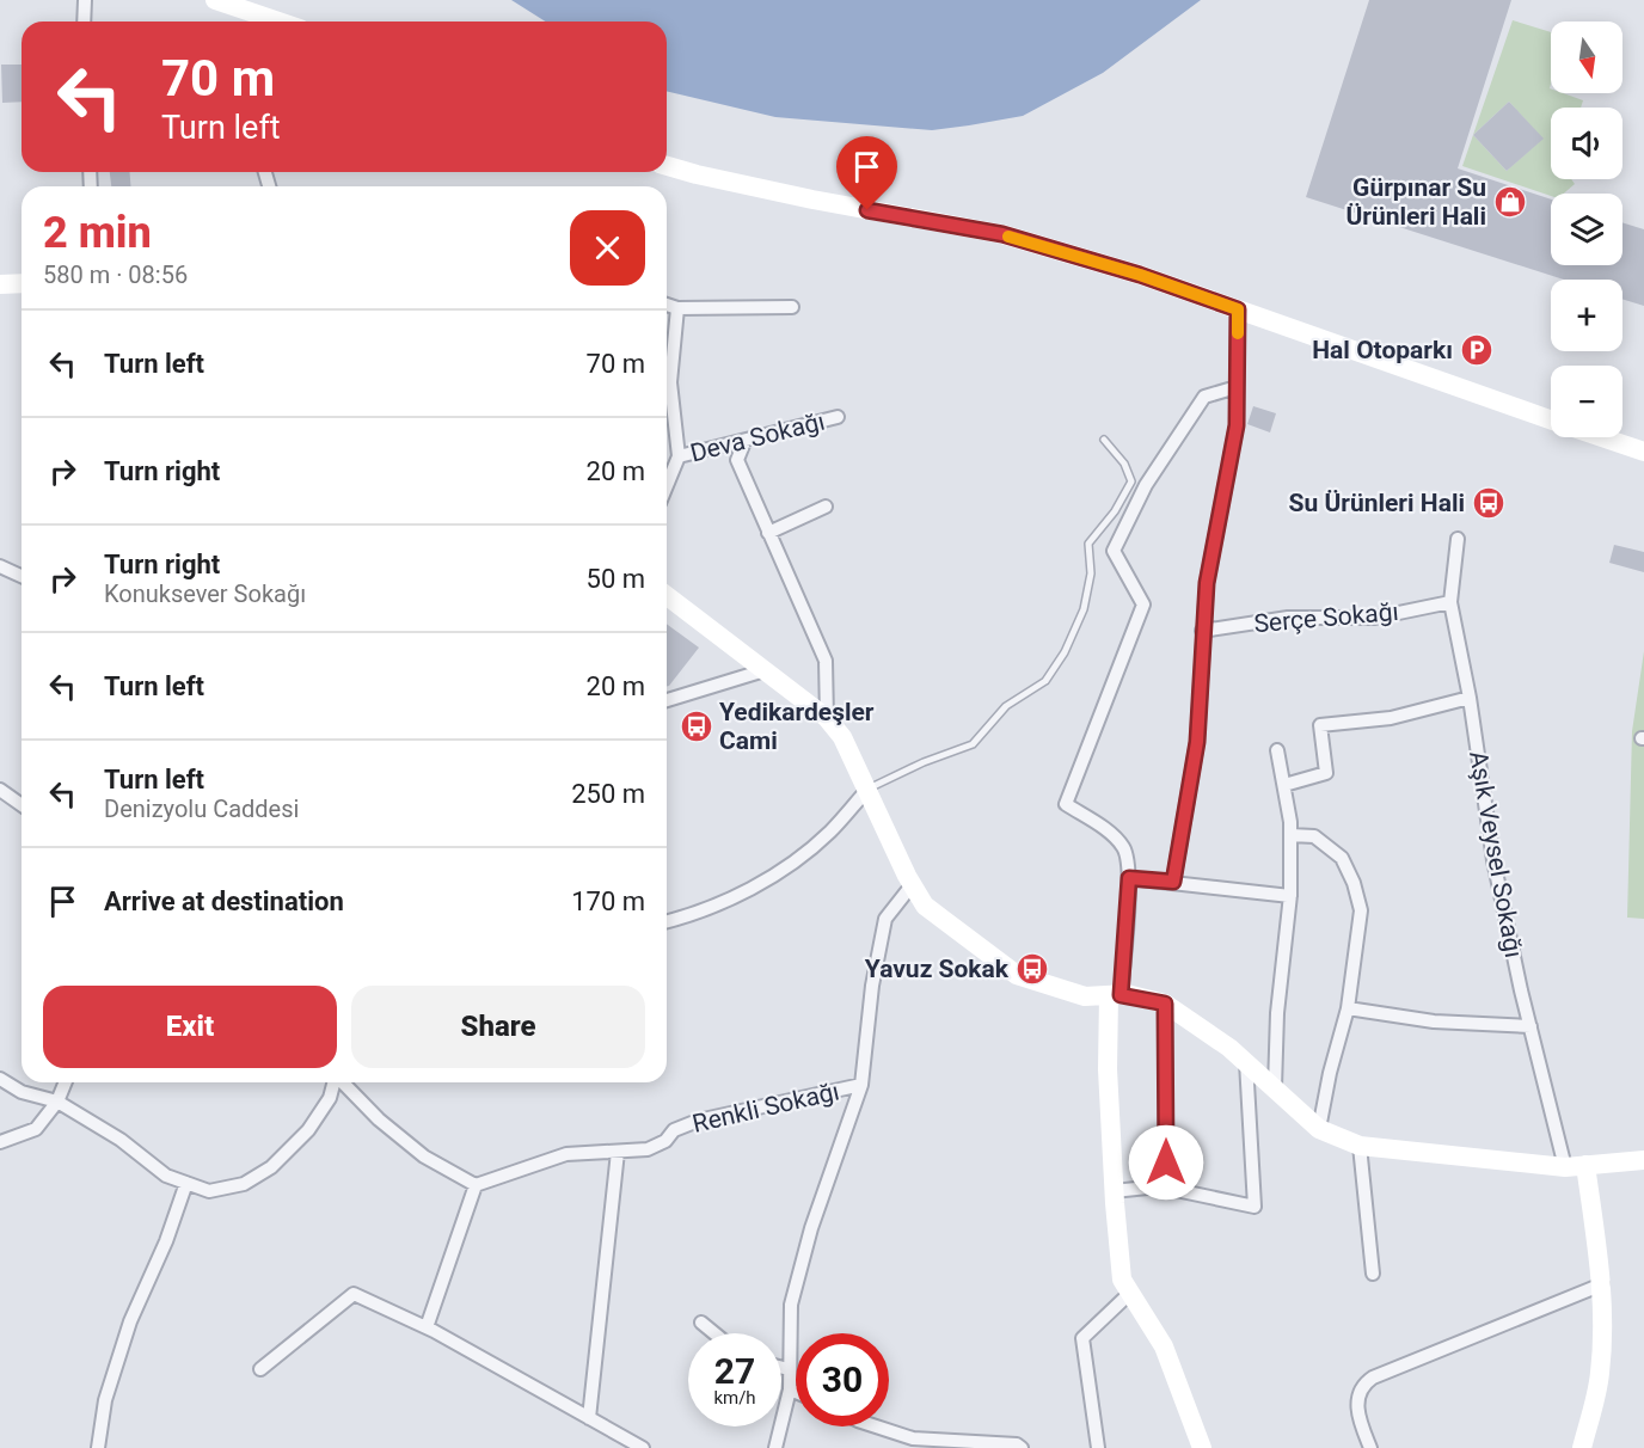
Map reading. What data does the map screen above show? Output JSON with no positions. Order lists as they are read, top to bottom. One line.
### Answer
{"streets":{"street":["Deva Sokağı","Serçe Sokağı","Aşık Veysel Sokağı","Renkli Sokağı"]},"crossings":[["Serçe Sokağı","Aşık Veysel Sokağı"]],"places":{"shop":["Gürpınar Su Ürünleri Hali"],"parking":["Hal Otoparkı"],"bus stop":["Su Ürünleri Hali","Yedikardeşler Cami","Yavuz Sokak"]},"north":"bottom","page":{"map_buttons":["+","−"],"turn":["70 m","Turn left"],"heading":["2 min","580 m · 08:56"],"list":[{"name":"Turn left","value":"70 m"},{"name":"Turn right","value":"20 m"},{"name":"Turn right","note":"Konuksever Sokağı","value":"50 m"},{"name":"Turn left","value":"20 m"},{"name":"Turn left","note":"Denizyolu Caddesi","value":"250 m"},{"name":"Arrive at destination","value":"170 m"}],"buttons":["Exit","Share"],"speed":"27 km/h","limit":"30"}}
